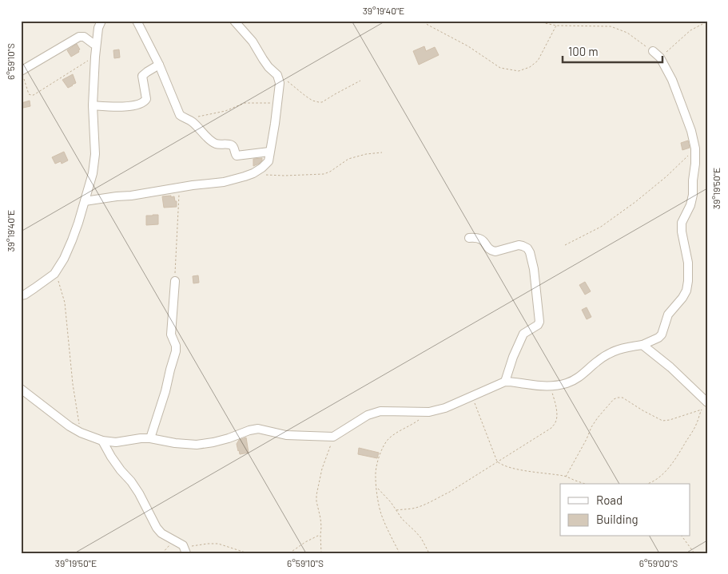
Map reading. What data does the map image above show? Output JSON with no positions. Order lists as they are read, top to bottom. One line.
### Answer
{"legend":["Road","Building"],"scale_bar":"100 m","coordinates":["39°19'40\"E","6°59'10\"S","39°19'50\"E","6°59'00\"S"]}
